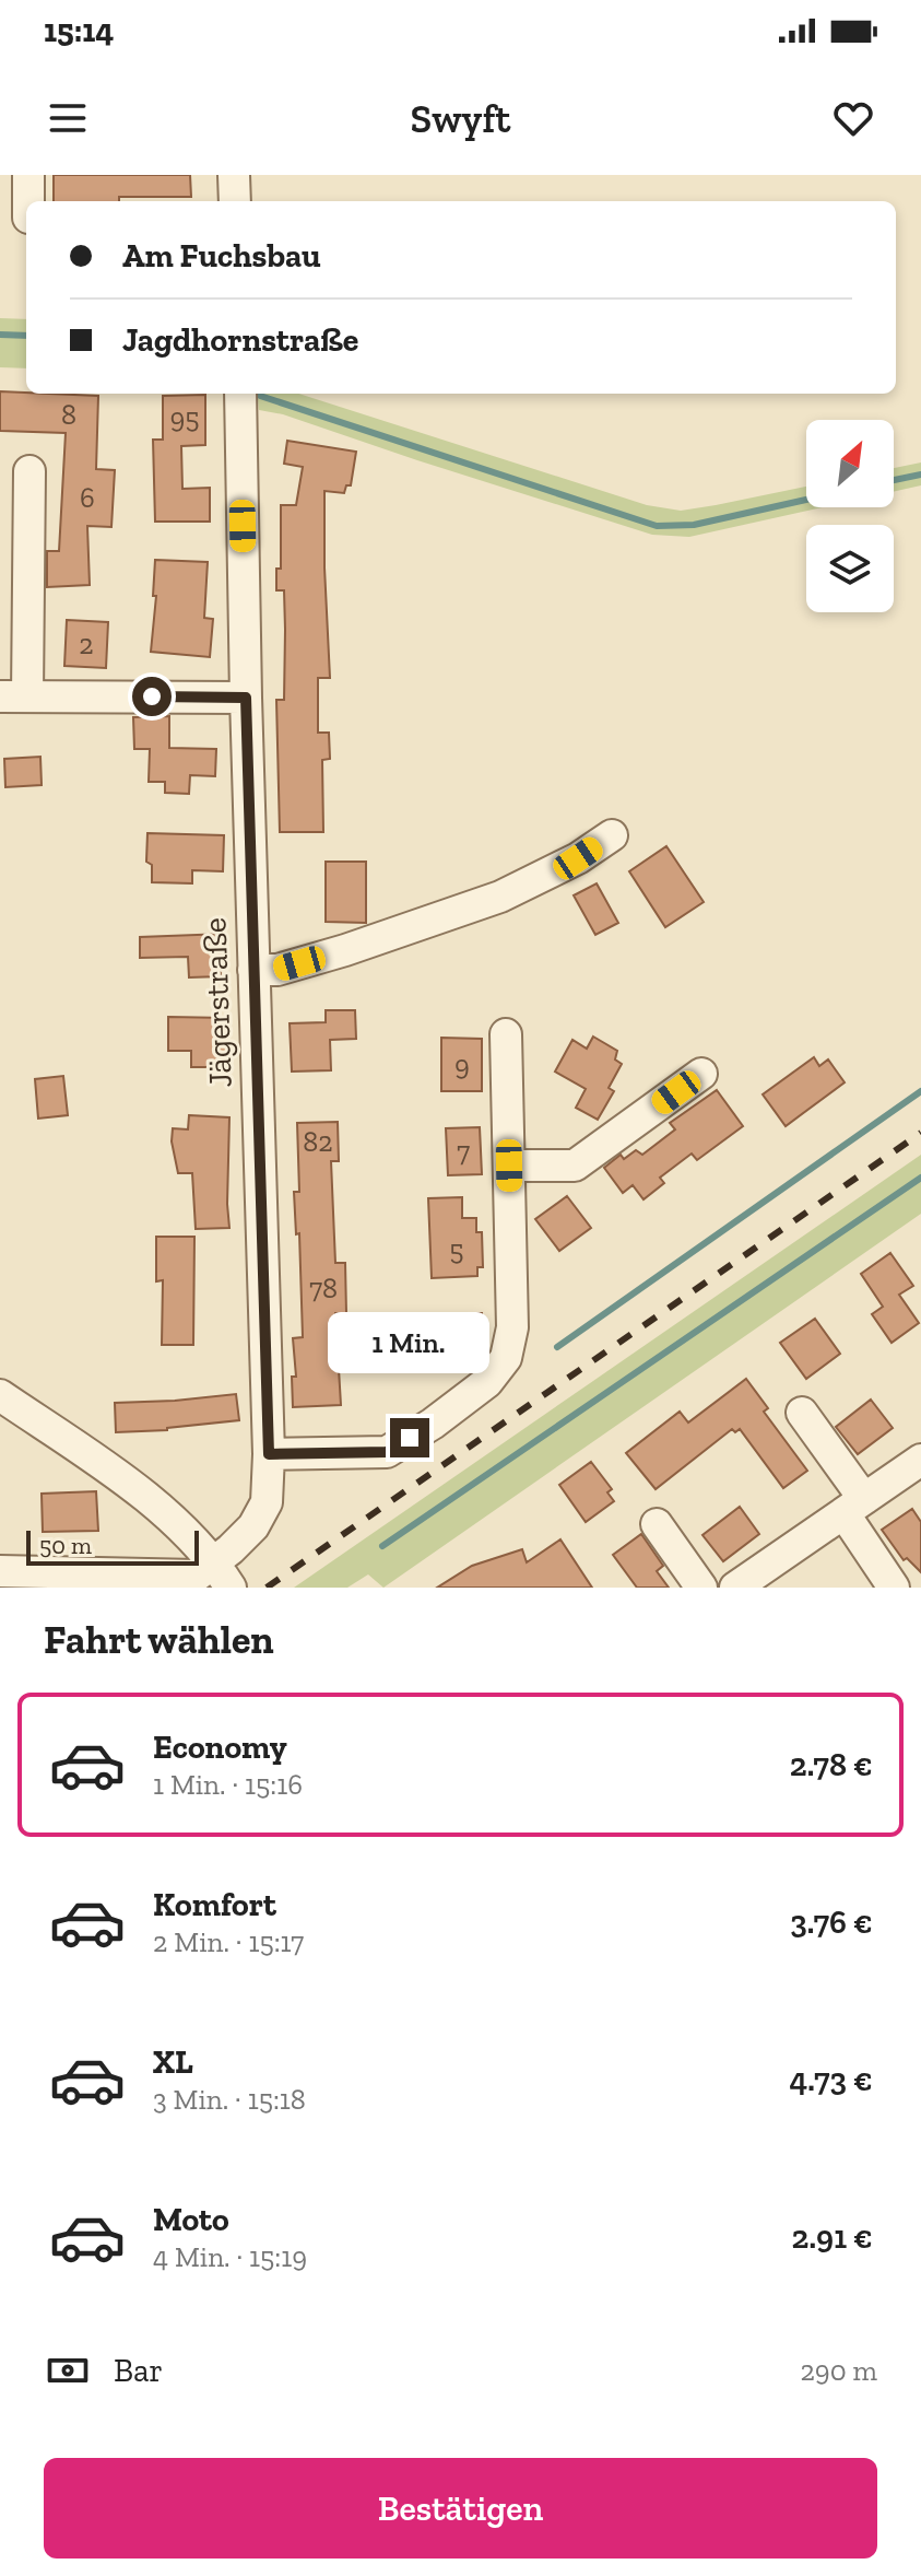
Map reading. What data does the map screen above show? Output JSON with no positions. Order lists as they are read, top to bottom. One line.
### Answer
{"streets":{"street":["Jägerstraße"]},"house_numbers":["8","95","6","2","9","82","7","5","78"],"scale_bar":"50 m","north":"top right","page":{"status":"15:14","header":"Swyft","banner":["Am Fuchsbau","Jagdhornstraße"],"bubble":"1 Min.","scale":"50 m","heading":"Fahrt wählen","list":[{"name":"Economy","note":"1 Min. · 15:16","value":"2.78 €"},{"name":"Komfort","note":"2 Min. · 15:17","value":"3.76 €"},{"name":"XL","note":"3 Min. · 15:18","value":"4.73 €"},{"name":"Moto","note":"4 Min. · 15:19","value":"2.91 €"}],"pay":["Bar","290 m"],"buttons":"Bestätigen"}}
